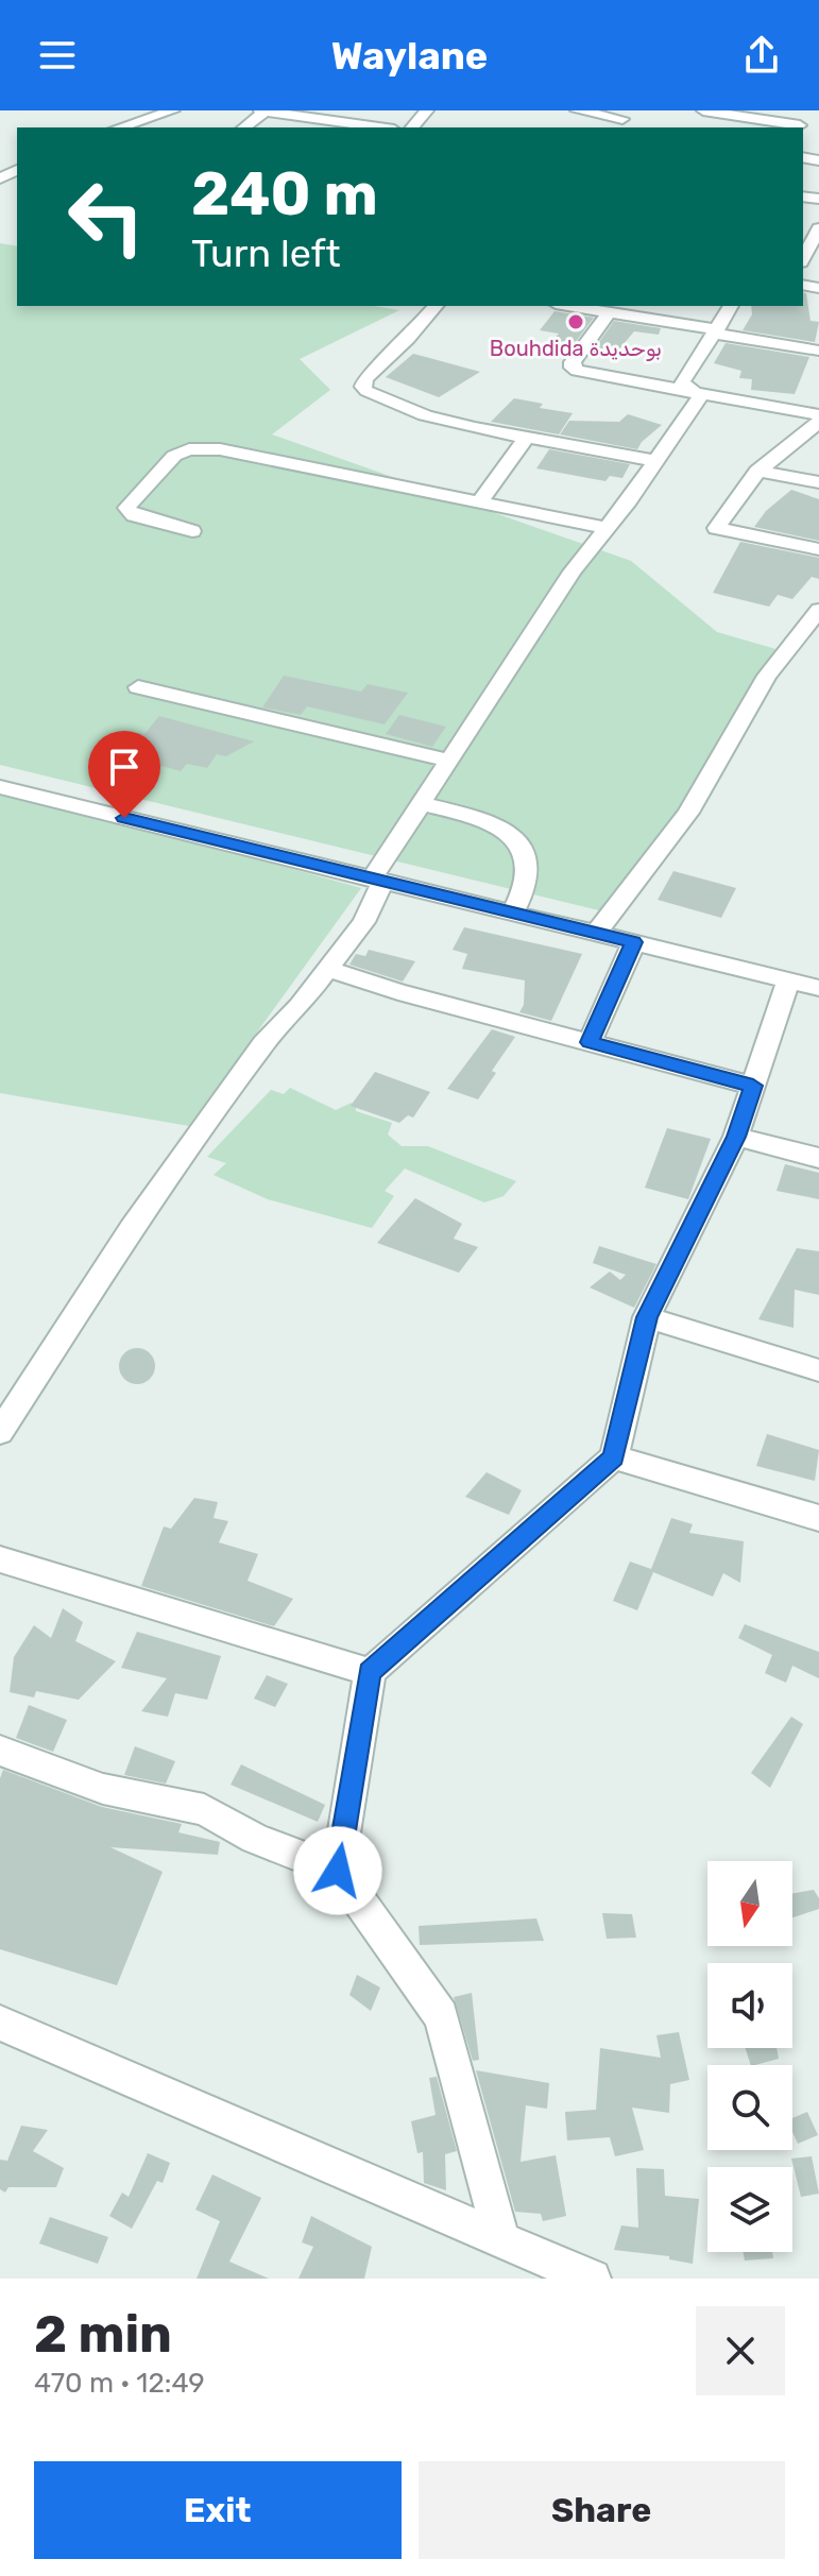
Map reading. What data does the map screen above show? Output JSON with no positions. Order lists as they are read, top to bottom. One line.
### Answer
{"places":["Bouhdida بوحديدة"],"north":"bottom","page":{"header":"Waylane","turn":["240 m","Turn left"],"heading":["2 min","470 m · 12:49"],"buttons":["Exit","Share"]}}
